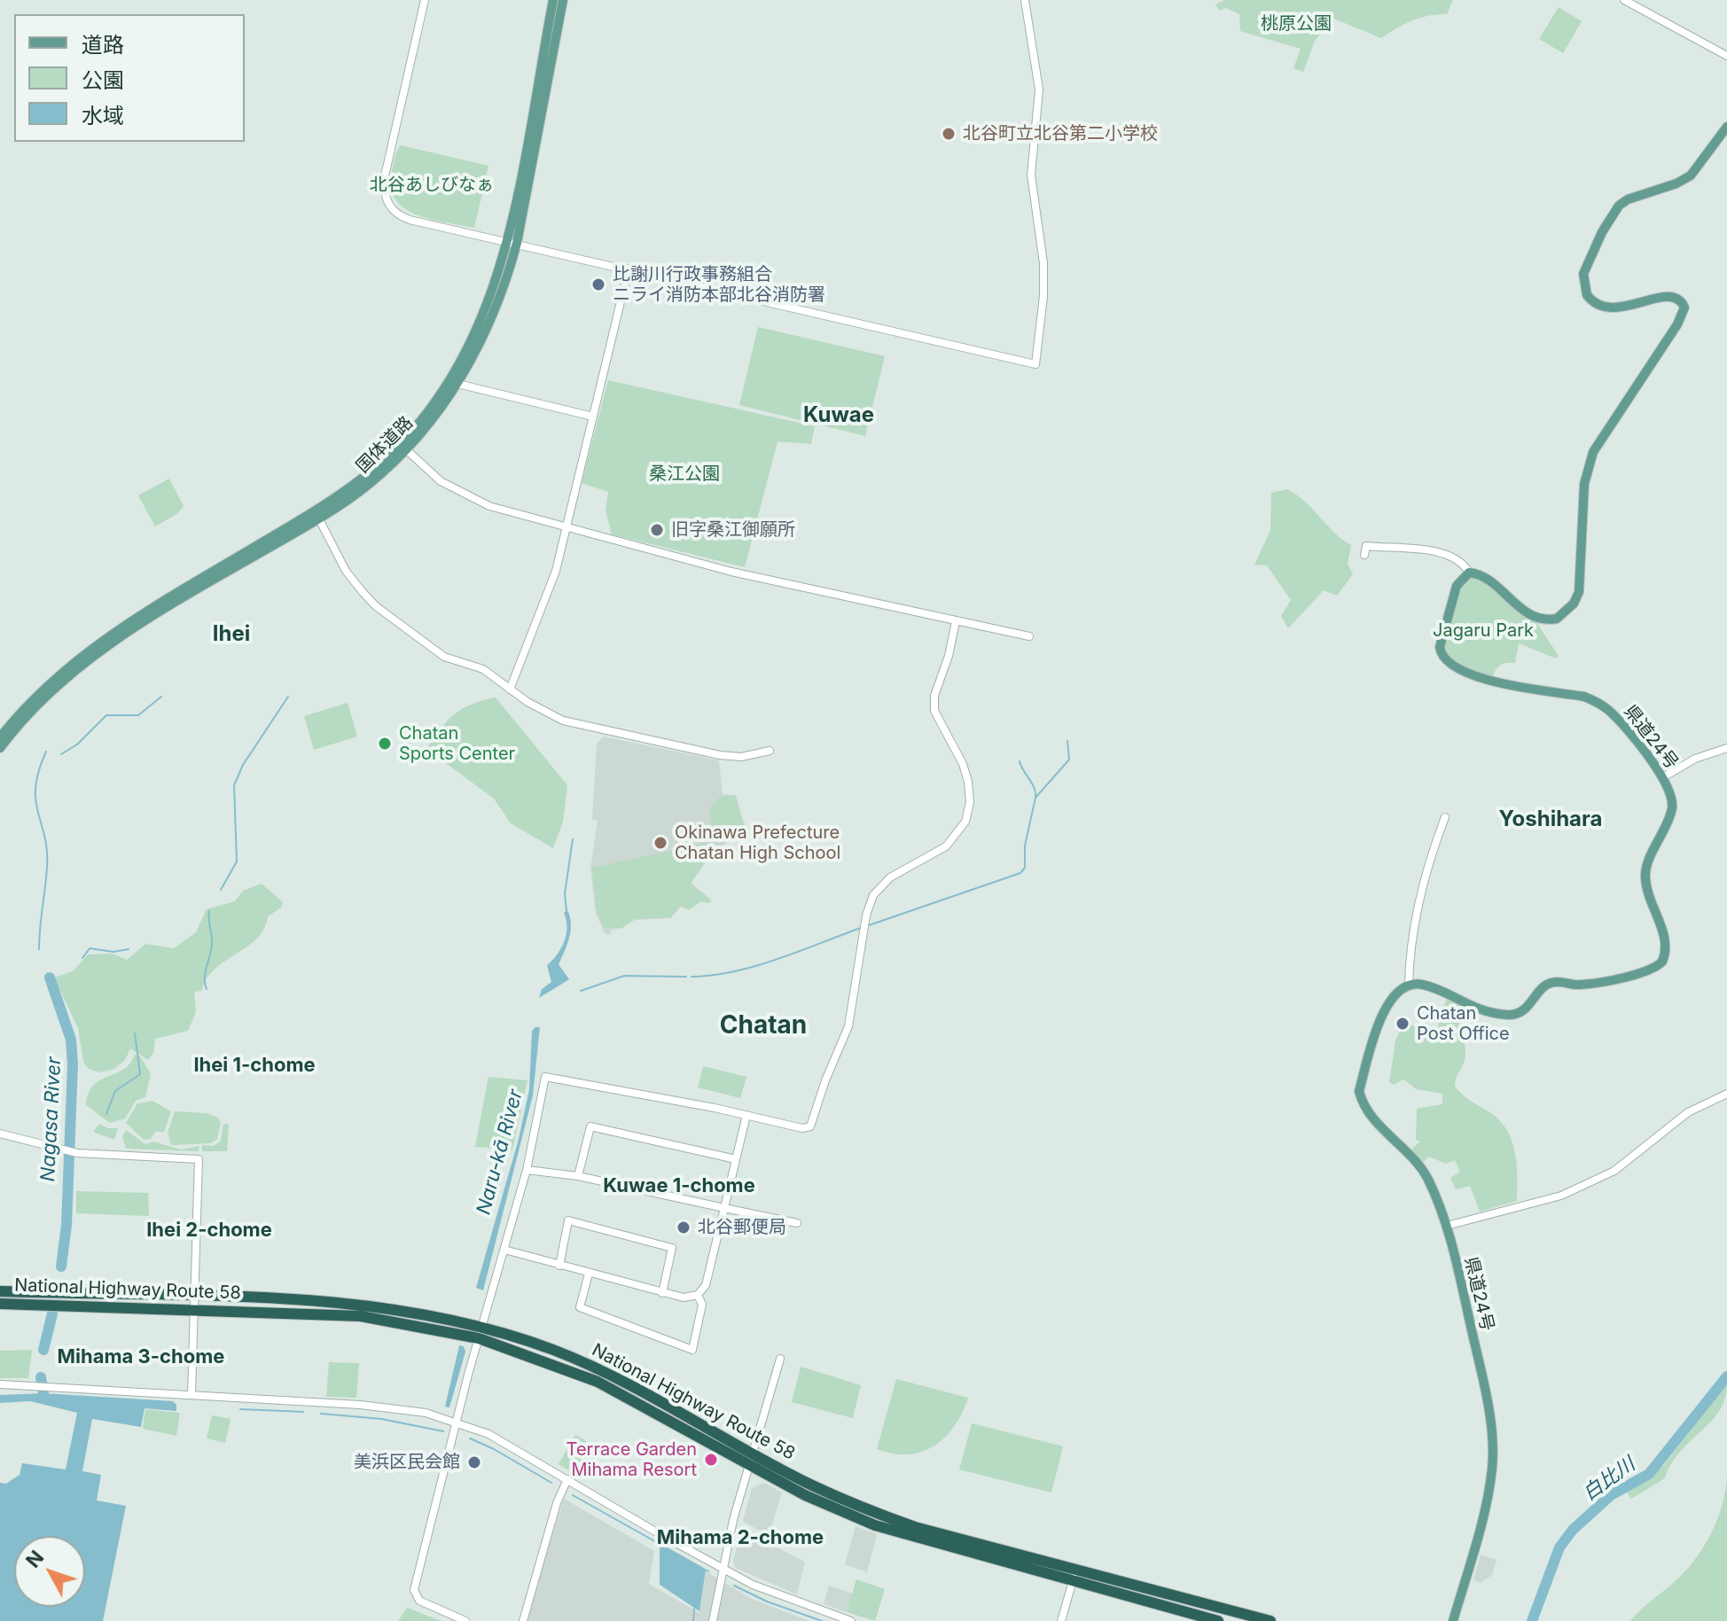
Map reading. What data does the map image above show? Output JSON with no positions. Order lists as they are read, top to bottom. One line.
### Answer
{"streets":{"highway":["National Highway Route 58"],"main road":["国体道路","県道24号"]},"districts":["Kuwae","Ihei","Yoshihara","Chatan","Ihei 1-chome","Kuwae 1-chome","Ihei 2-chome","Mihama 3-chome","Mihama 2-chome"],"water":["Nagasa River","Naru-kā River","白比川"],"parks":["桃原公園","北谷あしびなぁ","桑江公園","Jagaru Park"],"places":["北谷町立北谷第二小学校","比謝川行政事務組合 ニライ消防本部北谷消防署","旧字桑江御願所","Chatan Sports Center","Okinawa Prefecture Chatan High School","Chatan Post Office","北谷郵便局","Terrace Garden Mihama Resort","美浜区民会館"],"legend":["道路","公園","水域"],"north":"top left"}
